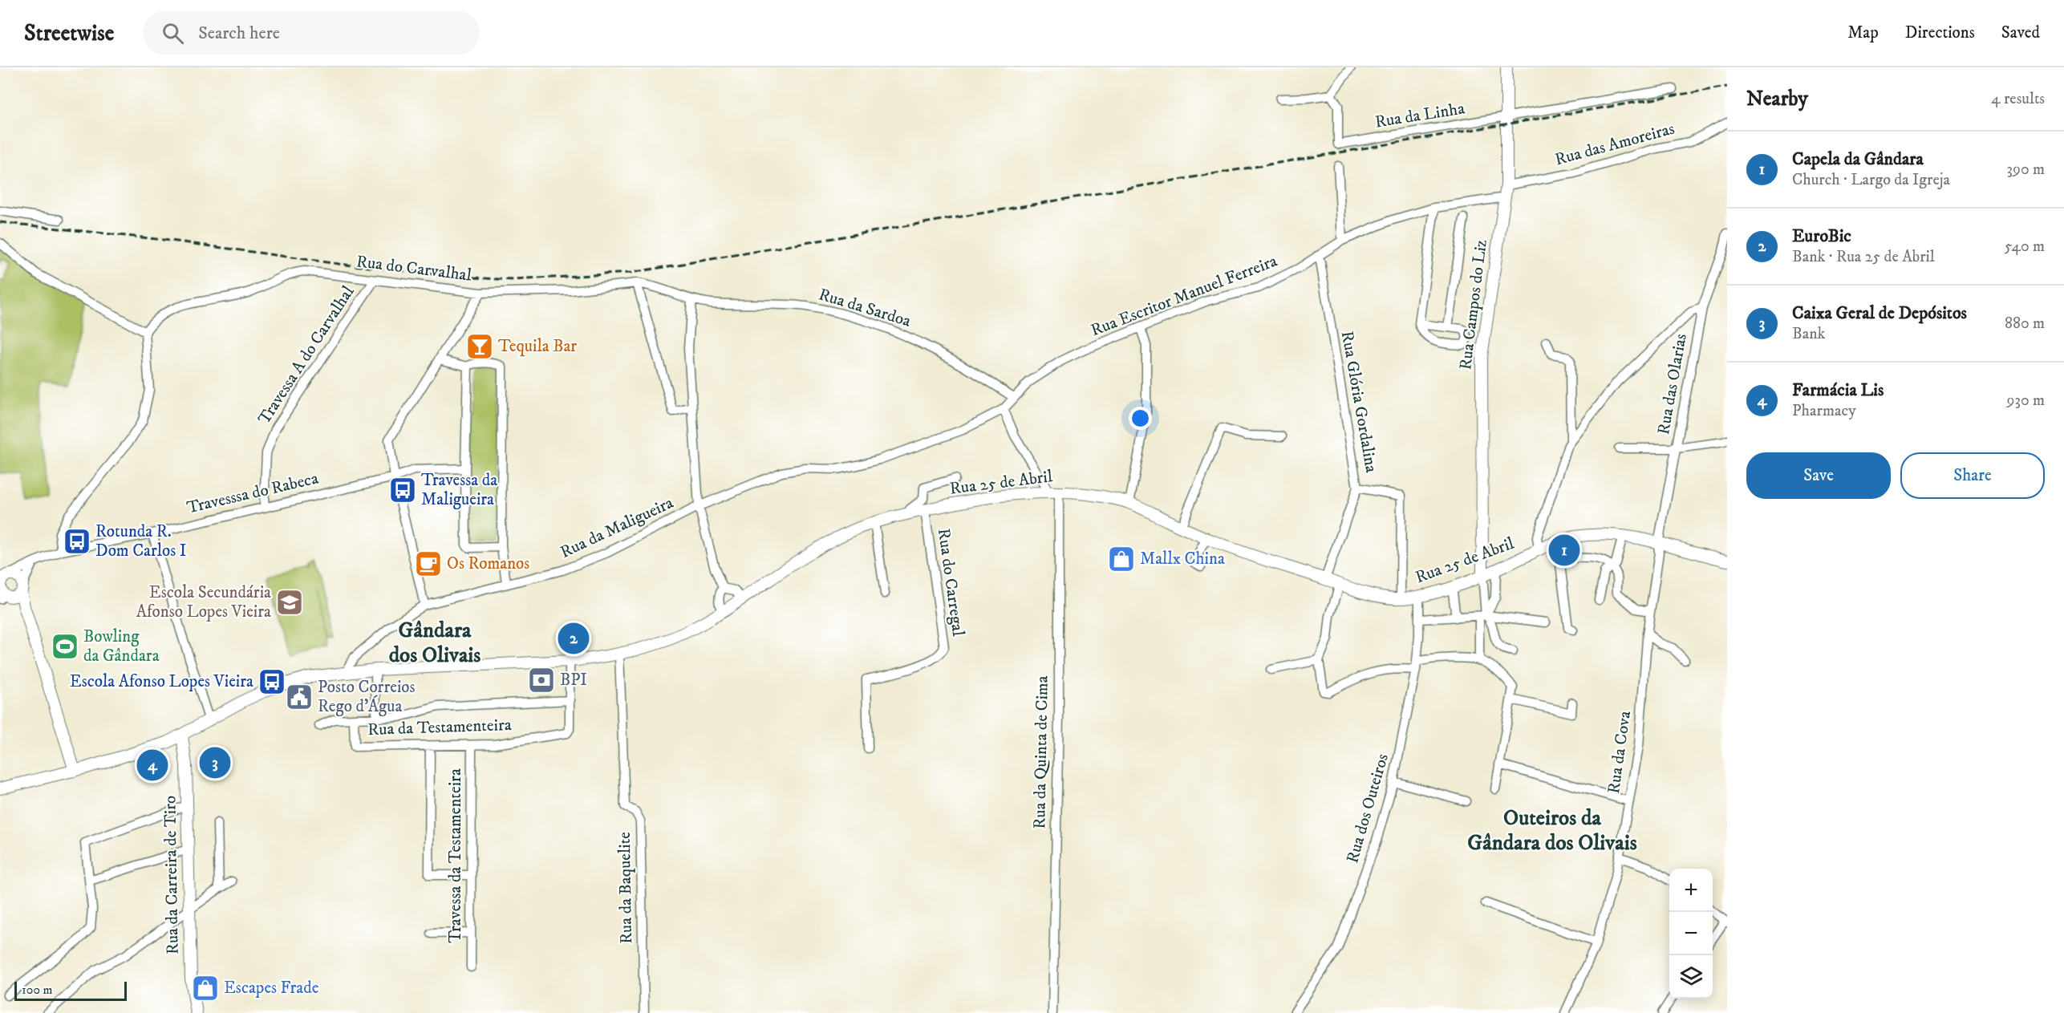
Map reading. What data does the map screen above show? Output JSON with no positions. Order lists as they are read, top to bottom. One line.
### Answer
{"streets":{"main road":["Rua Campos do Liz","Rua 25 de Abril","Rua da Carreira de Tiro"],"street":["Rua da Linha","Rua das Amoreiras","Rua do Carvalhal","Rua Escritor Manuel Ferreira","Rua da Sardoa","Travessa A do Carvalhal","Rua das Olarias","Rua Glória Gordalina","Travesssa do Rabeca","Rua da Maligueira","Rua do Carregal","Rua da Testamenteira","Rua da Quinta de Cima","Rua da Cova","Rua dos Outeiros","Travessa da Testamenteira","Rua da Baquelite"]},"crossings":[["Rua da Linha","Rua Campos do Liz"],["Rua das Amoreiras","Rua Campos do Liz"],["Rua do Carvalhal","Rua da Sardoa"],["Rua do Carvalhal","Travessa A do Carvalhal"],["Rua Escritor Manuel Ferreira","Rua Campos do Liz"],["Rua Escritor Manuel Ferreira","Rua da Sardoa"],["Rua Escritor Manuel Ferreira","Rua Glória Gordalina"],["Rua Escritor Manuel Ferreira","Rua da Maligueira"],["Rua Campos do Liz","Rua 25 de Abril"],["Travessa A do Carvalhal","Travesssa do Rabeca"],["Rua das Olarias","Rua 25 de Abril"],["Rua das Olarias","Rua da Cova"],["Rua Glória Gordalina","Rua 25 de Abril"],["Rua 25 de Abril","Rua da Maligueira"],["Rua 25 de Abril","Rua do Carregal"],["Rua 25 de Abril","Rua da Testamenteira"],["Rua 25 de Abril","Rua da Quinta de Cima"],["Rua 25 de Abril","Rua da Cova"],["Rua 25 de Abril","Rua dos Outeiros"],["Rua 25 de Abril","Rua da Carreira de Tiro"],["Rua 25 de Abril","Rua da Baquelite"],["Rua da Testamenteira","Travessa da Testamenteira"]],"districts":["Gândara dos Olivais","Outeiros da Gândara dos Olivais"],"places":{"bar":["Tequila Bar"],"bus stop":["Travessa da Maligueira","Rotunda R. Dom Carlos I","Escola Afonso Lopes Vieira"],"shop":["Mallx China","Escapes Frade"],"cafe":["Os Romanos"],"school or university":["Escola Secundária Afonso Lopes Vieira"],"sports":["Bowling da Gândara"],"bank":["BPI"],"public building":["Posto Correios Rego d'Água"]},"scale_bar":"100 m","page":{"header":"Streetwise","search":"Search here","nav":["Map","Directions","Saved"],"heading":["Nearby","4 results"],"list":[{"mark":"1","name":"Capela da Gândara","note":"Church · Largo da Igreja","value":"390 m"},{"mark":"2","name":"EuroBic","note":"Bank · Rua 25 de Abril","value":"540 m"},{"mark":"3","name":"Caixa Geral de Depósitos","note":"Bank","value":"880 m"},{"mark":"4","name":"Farmácia Lis","note":"Pharmacy","value":"930 m"}],"buttons":["Save","Share"],"pins":["1","2","3","4"],"map_buttons":["+","−"],"scale":"100 m"}}
